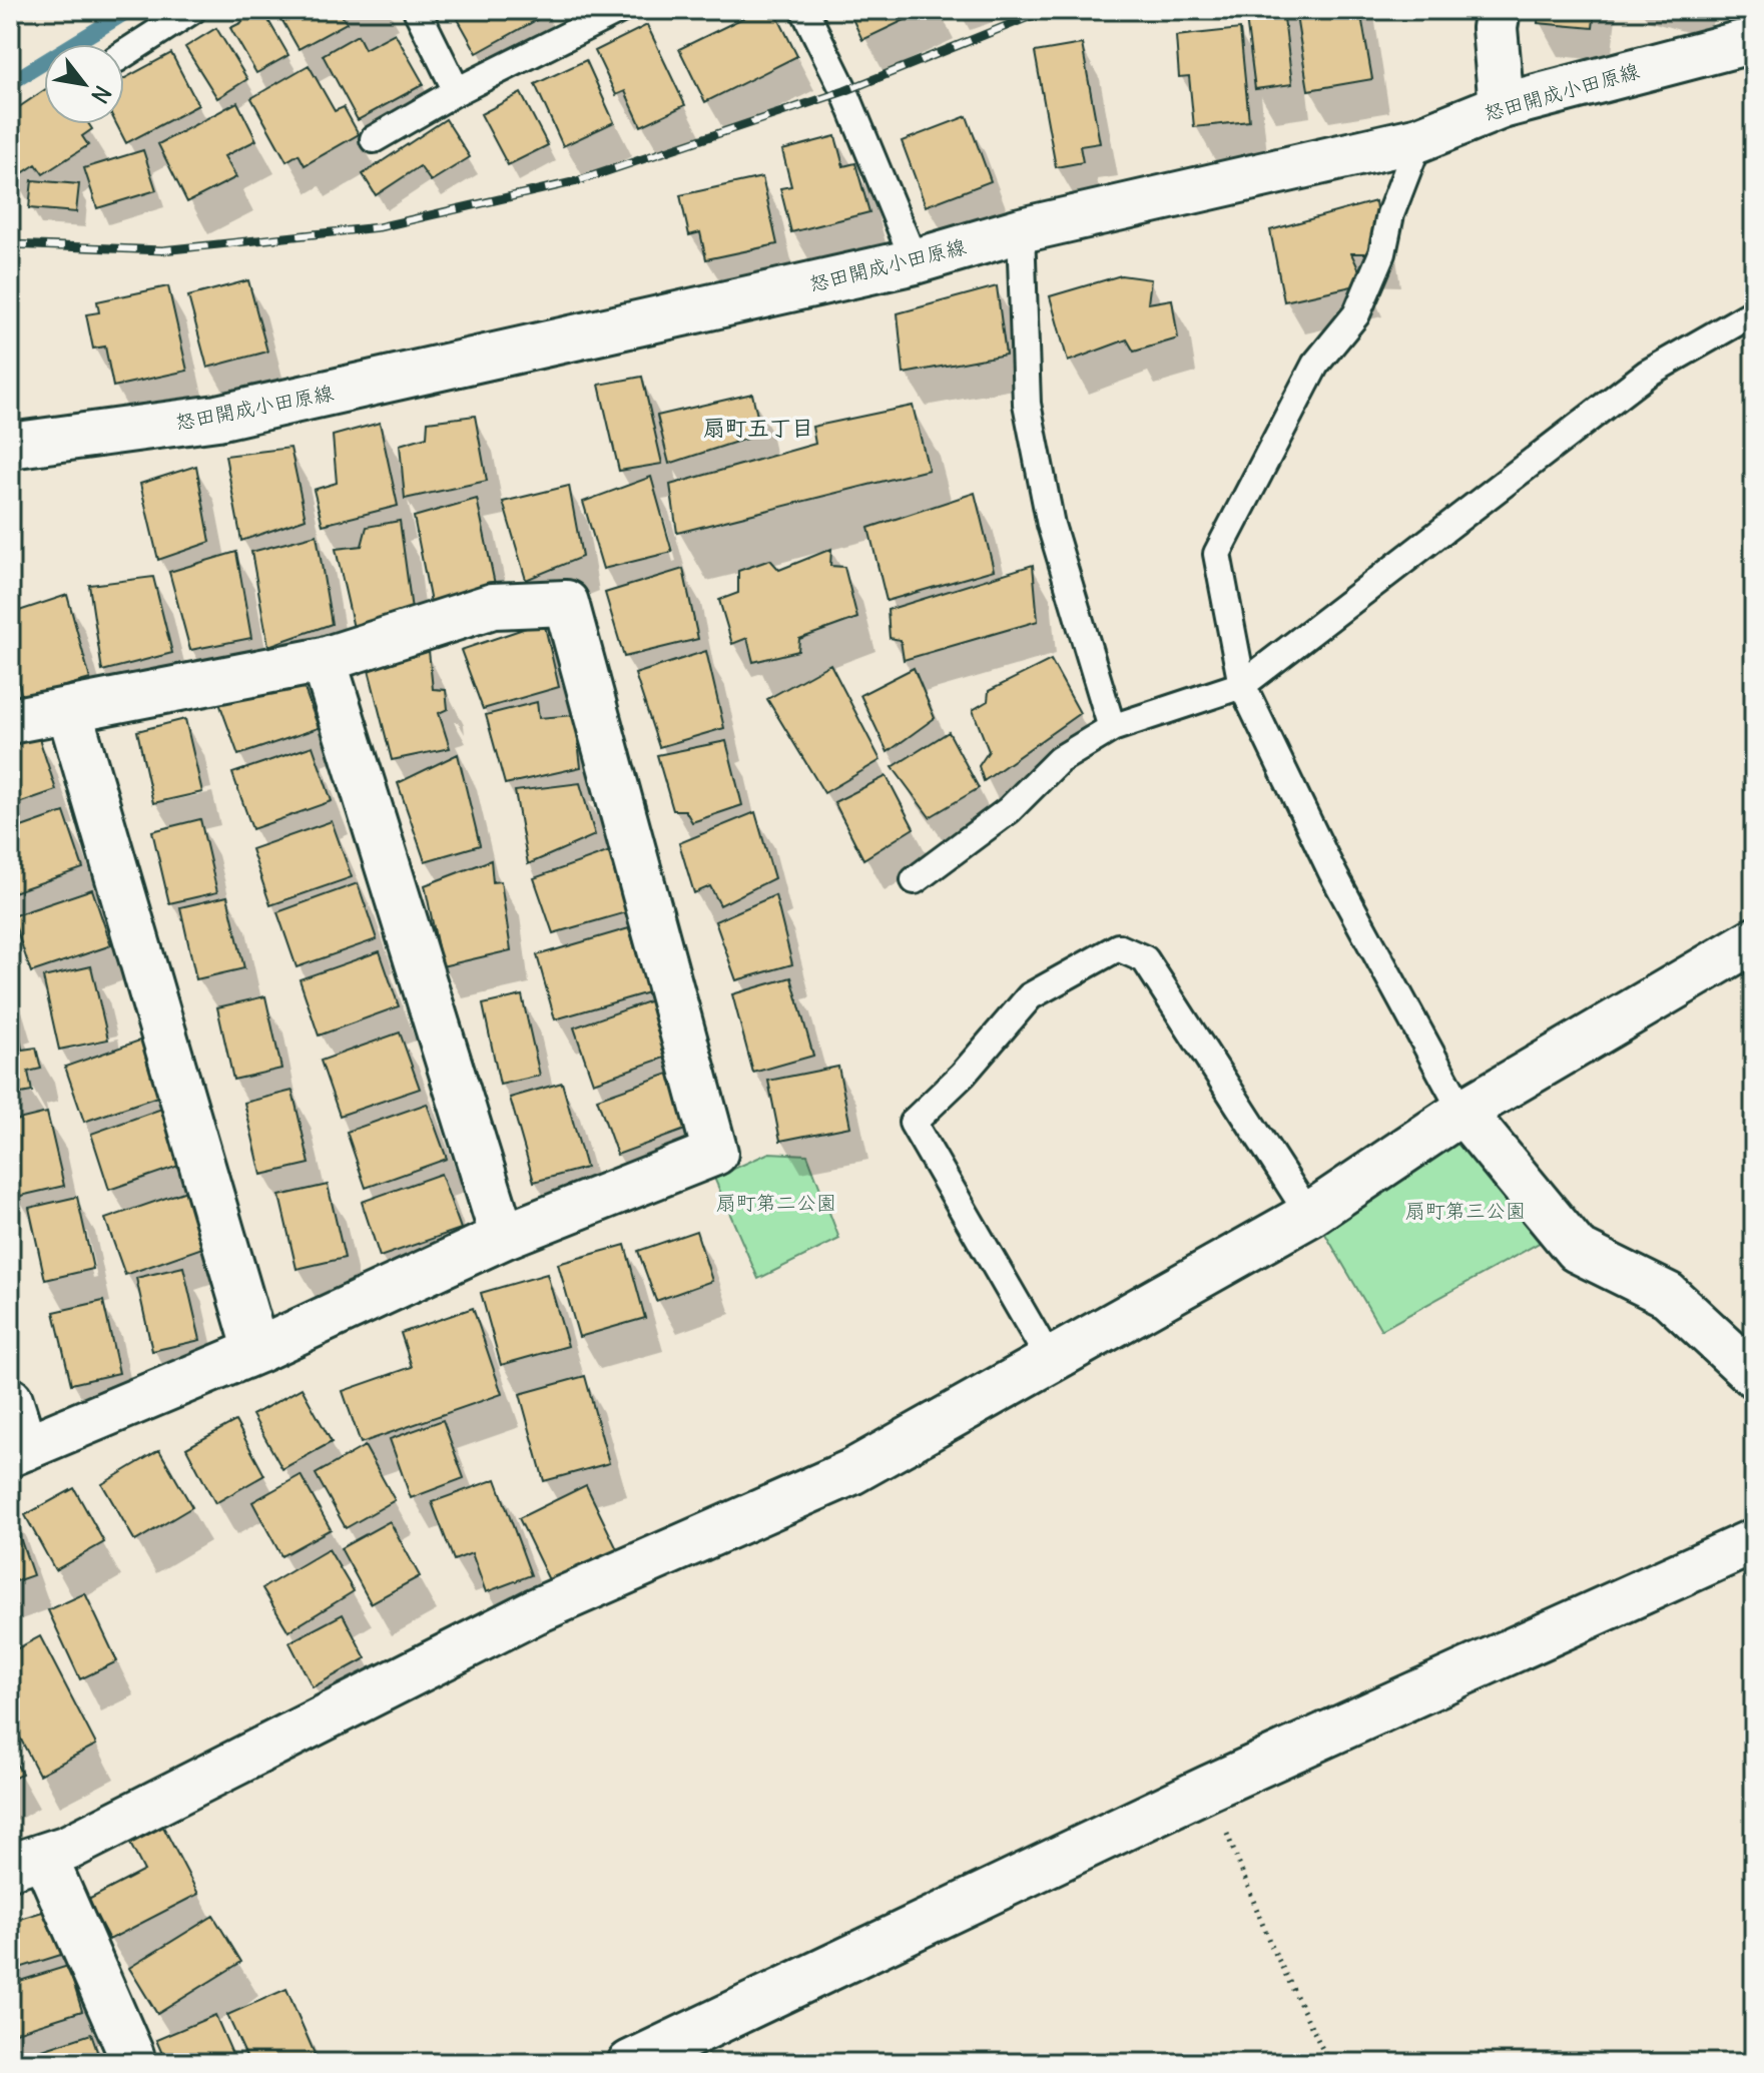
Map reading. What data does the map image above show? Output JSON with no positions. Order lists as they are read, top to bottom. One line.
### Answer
{"streets":{"street":["怒田開成小田原線"]},"districts":["扇町五丁目"],"parks":["扇町第二公園","扇町第三公園"],"north":"bottom right"}
